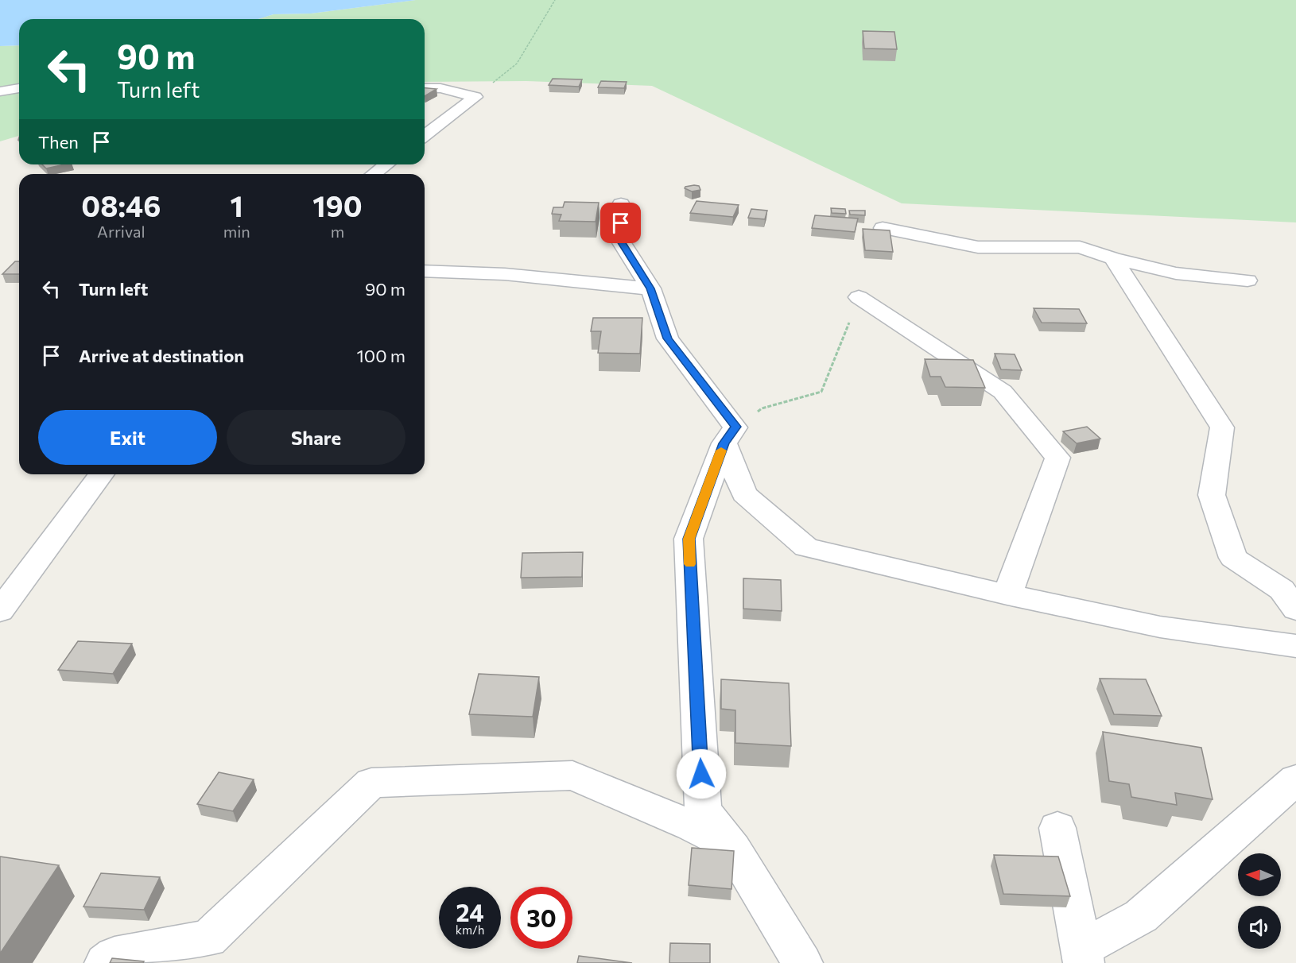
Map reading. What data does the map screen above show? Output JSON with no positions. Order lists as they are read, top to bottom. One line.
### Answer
{"north":"left","page":{"turn":["90 m","Turn left"],"then":"Then","eta":["08:46","Arrival","1","min","190","m"],"list":[{"name":"Turn left","value":"90 m"},{"name":"Arrive at destination","value":"100 m"}],"buttons":["Exit","Share"],"speed":"24 km/h","limit":"30"}}
